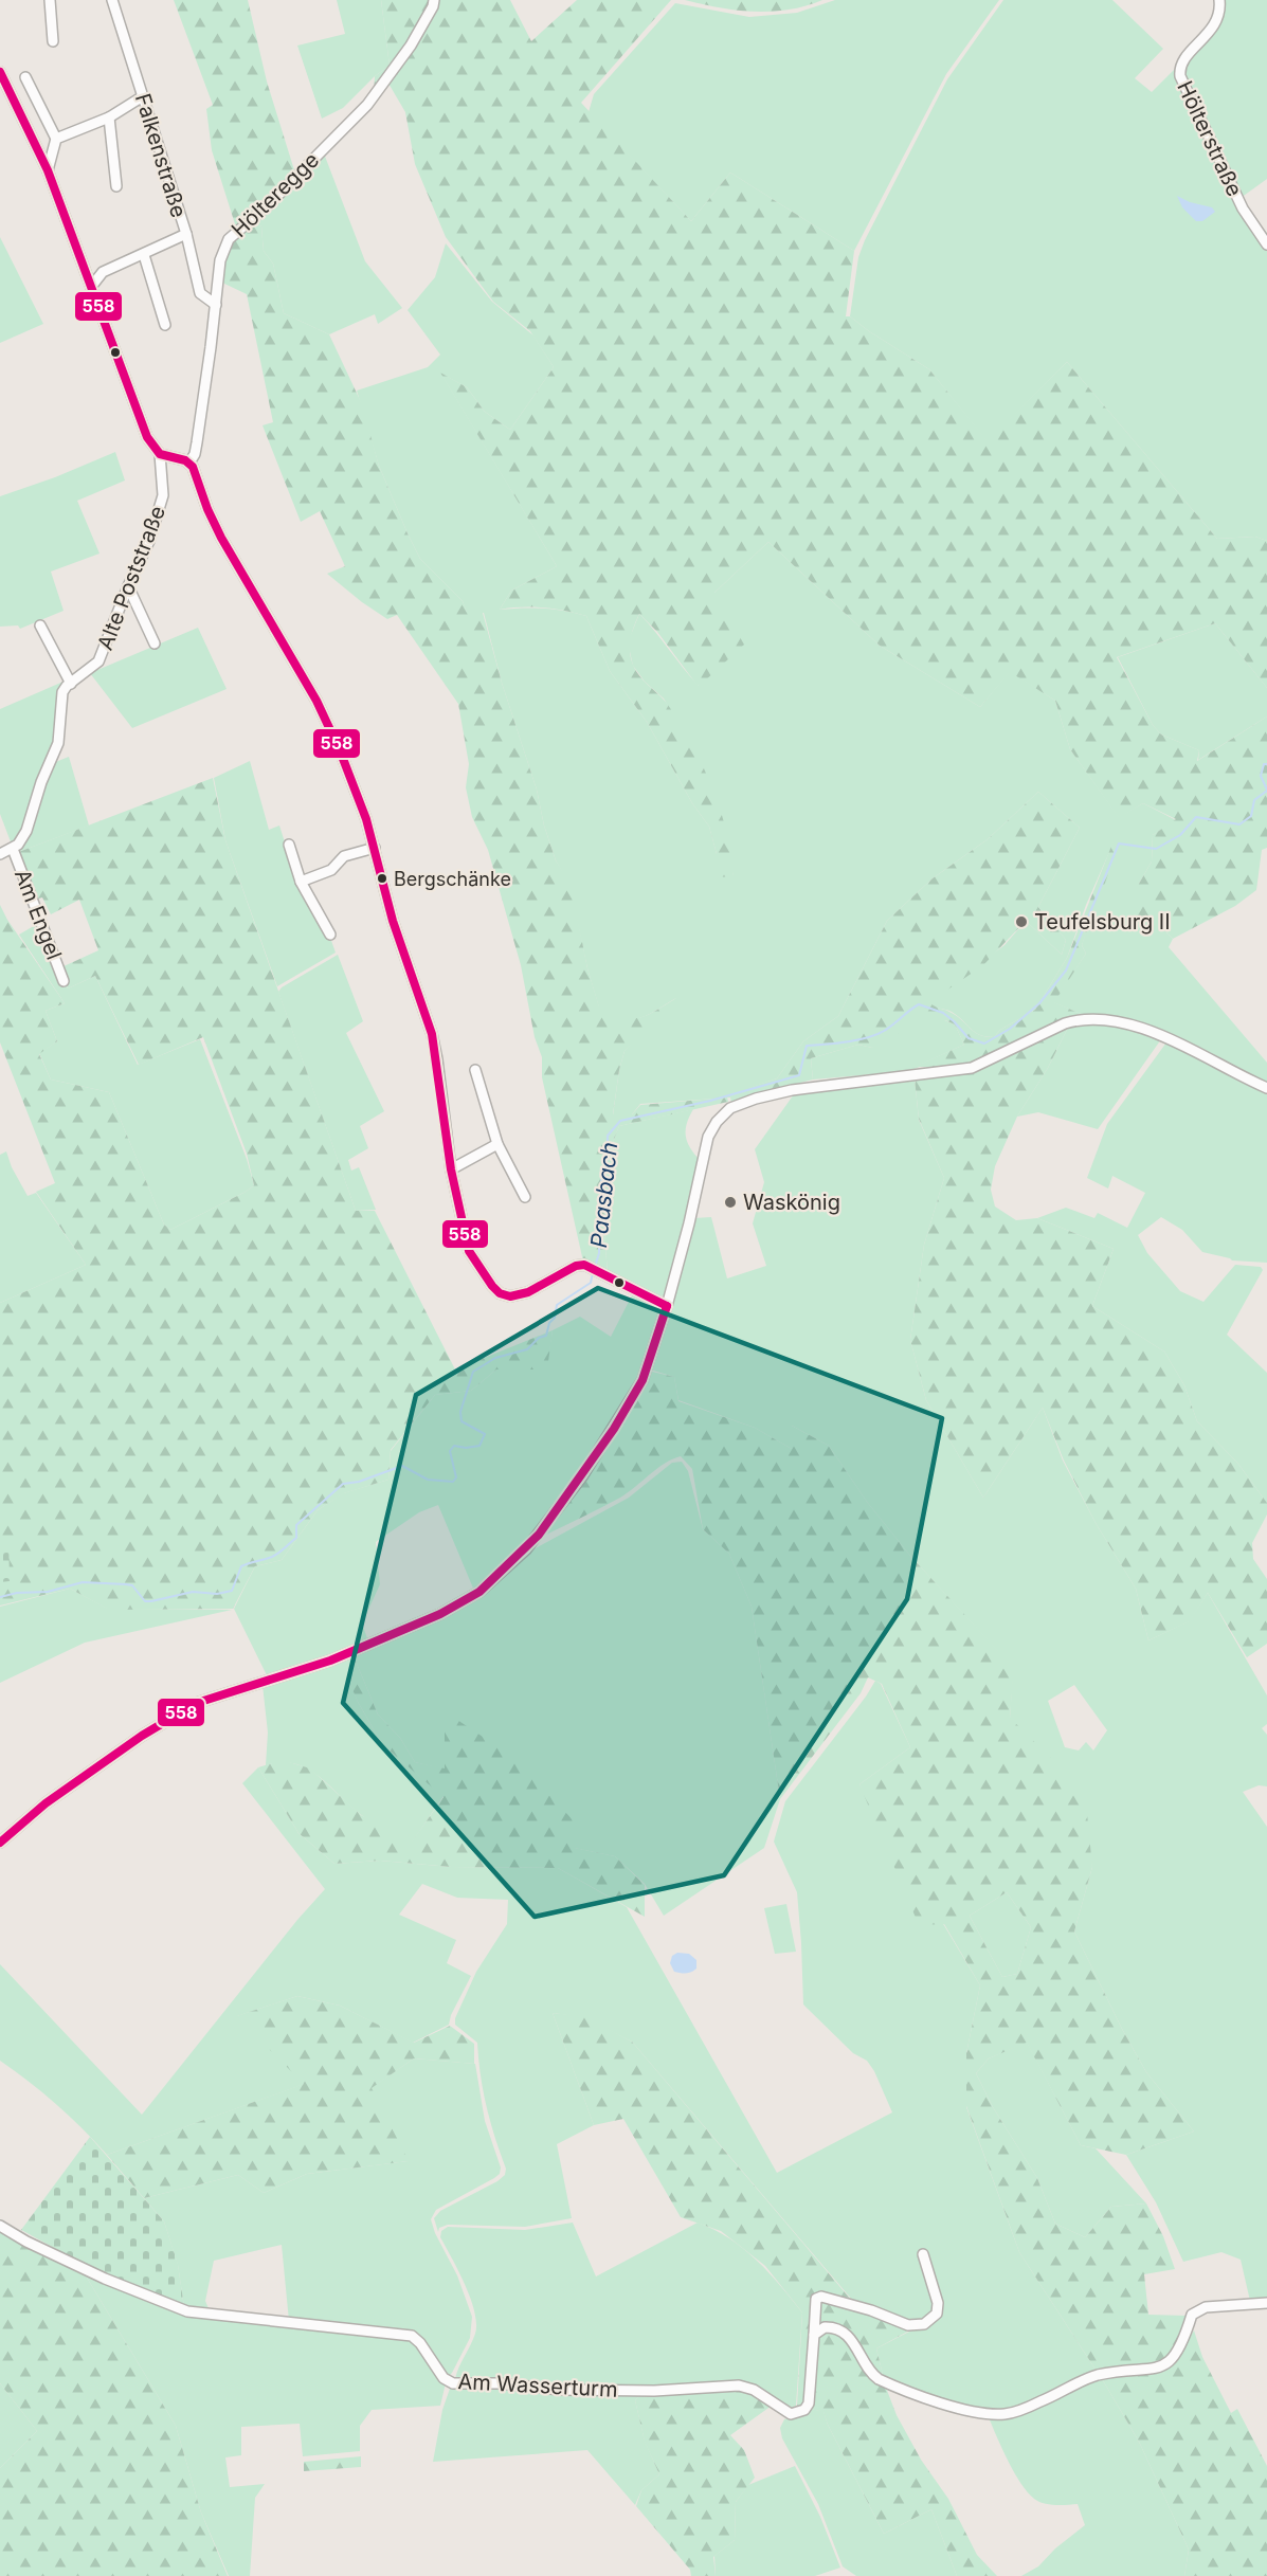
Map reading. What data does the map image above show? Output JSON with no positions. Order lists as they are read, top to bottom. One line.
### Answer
{"streets":{"street":["Hölterstraße","Falkenstraße","Hölteregge","Alte Poststraße","Am Engel","Am Wasserturm"]},"crossings":[["Falkenstraße","Hölteregge"]],"water":["Paasbach"],"places":["Bergschänke","Teufelsburg II","Waskönig"],"lines":["transit line 558"]}
